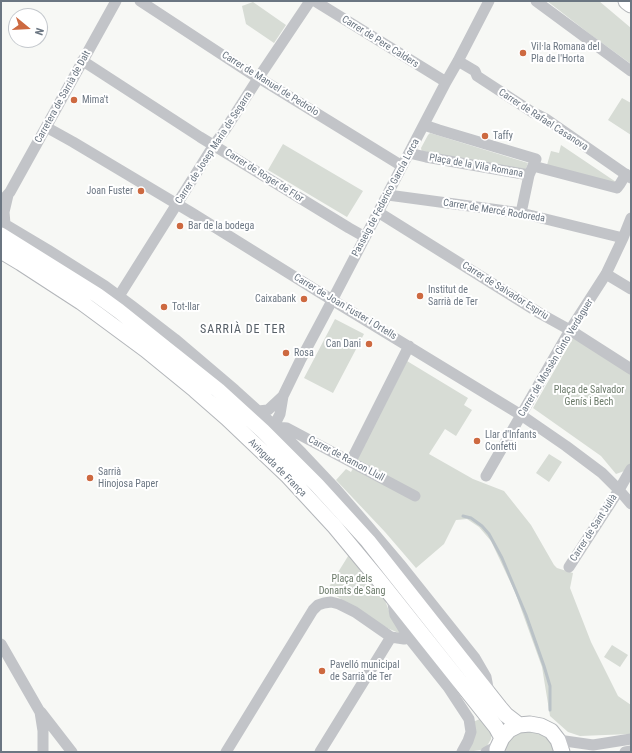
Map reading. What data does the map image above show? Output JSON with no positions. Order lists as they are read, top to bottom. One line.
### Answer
{"streets":{"main road":["Avinguda de França"],"street":["Carrer de Pere Calders","Carrer de Manuel de Pedrolo","Carretera de Sarrià de Dalt","Carrer de Rafael Casanova","Carrer de Josep Maria de Segarra","Plaça de la Vila Romana","Carrer de Roger de Flor","Passeig de Federico García Lorca","Carrer de Mercé Rodoreda","Carrer de Salvador Espriu","Carrer de Joan Fuster i Ortells","Carrer de Mossèn Cinto Verdaguer","Carrer de Ramon Llull","Carrer de Sant Julià"]},"crossings":[["Carrer de Pere Calders","Passeig de Federico García Lorca"],["Carrer de Manuel de Pedrolo","Carrer de Josep Maria de Segarra"],["Carrer de Manuel de Pedrolo","Passeig de Federico García Lorca"],["Carretera de Sarrià de Dalt","Carrer de Roger de Flor"],["Carretera de Sarrià de Dalt","Carrer de Joan Fuster i Ortells"],["Carretera de Sarrià de Dalt","Avinguda de França"],["Carrer de Rafael Casanova","Passeig de Federico García Lorca"],["Carrer de Josep Maria de Segarra","Carrer de Roger de Flor"],["Carrer de Josep Maria de Segarra","Carrer de Joan Fuster i Ortells"],["Carrer de Josep Maria de Segarra","Avinguda de França"],["Plaça de la Vila Romana","Passeig de Federico García Lorca"],["Carrer de Roger de Flor","Passeig de Federico García Lorca"],["Passeig de Federico García Lorca","Carrer de Mercé Rodoreda"],["Passeig de Federico García Lorca","Carrer de Salvador Espriu"],["Passeig de Federico García Lorca","Carrer de Joan Fuster i Ortells"],["Passeig de Federico García Lorca","Carrer de Ramon Llull"],["Passeig de Federico García Lorca","Avinguda de França"],["Carrer de Mercé Rodoreda","Carrer de Mossèn Cinto Verdaguer"],["Carrer de Salvador Espriu","Carrer de Mossèn Cinto Verdaguer"],["Carrer de Joan Fuster i Ortells","Carrer de Mossèn Cinto Verdaguer"],["Carrer de Joan Fuster i Ortells","Carrer de Sant Julià"],["Carrer de Ramon Llull","Avinguda de França"]],"districts":["SARRIÀ DE TER"],"parks":["Plaça de Salvador Genís i Bech","Plaça dels Donants de Sang"],"places":["Vil·la Romana del Pla de l'Horta","Mima't","Taffy","Joan Fuster","Bar de la bodega","Institut de Sarrià de Ter","Caixabank","Tot-llar","Can Dani","Rosa","Llar d'Infants Confetti","Sarrià Hinojosa Paper","Pavelló municipal de Sarrià de Ter"],"north":"right"}
